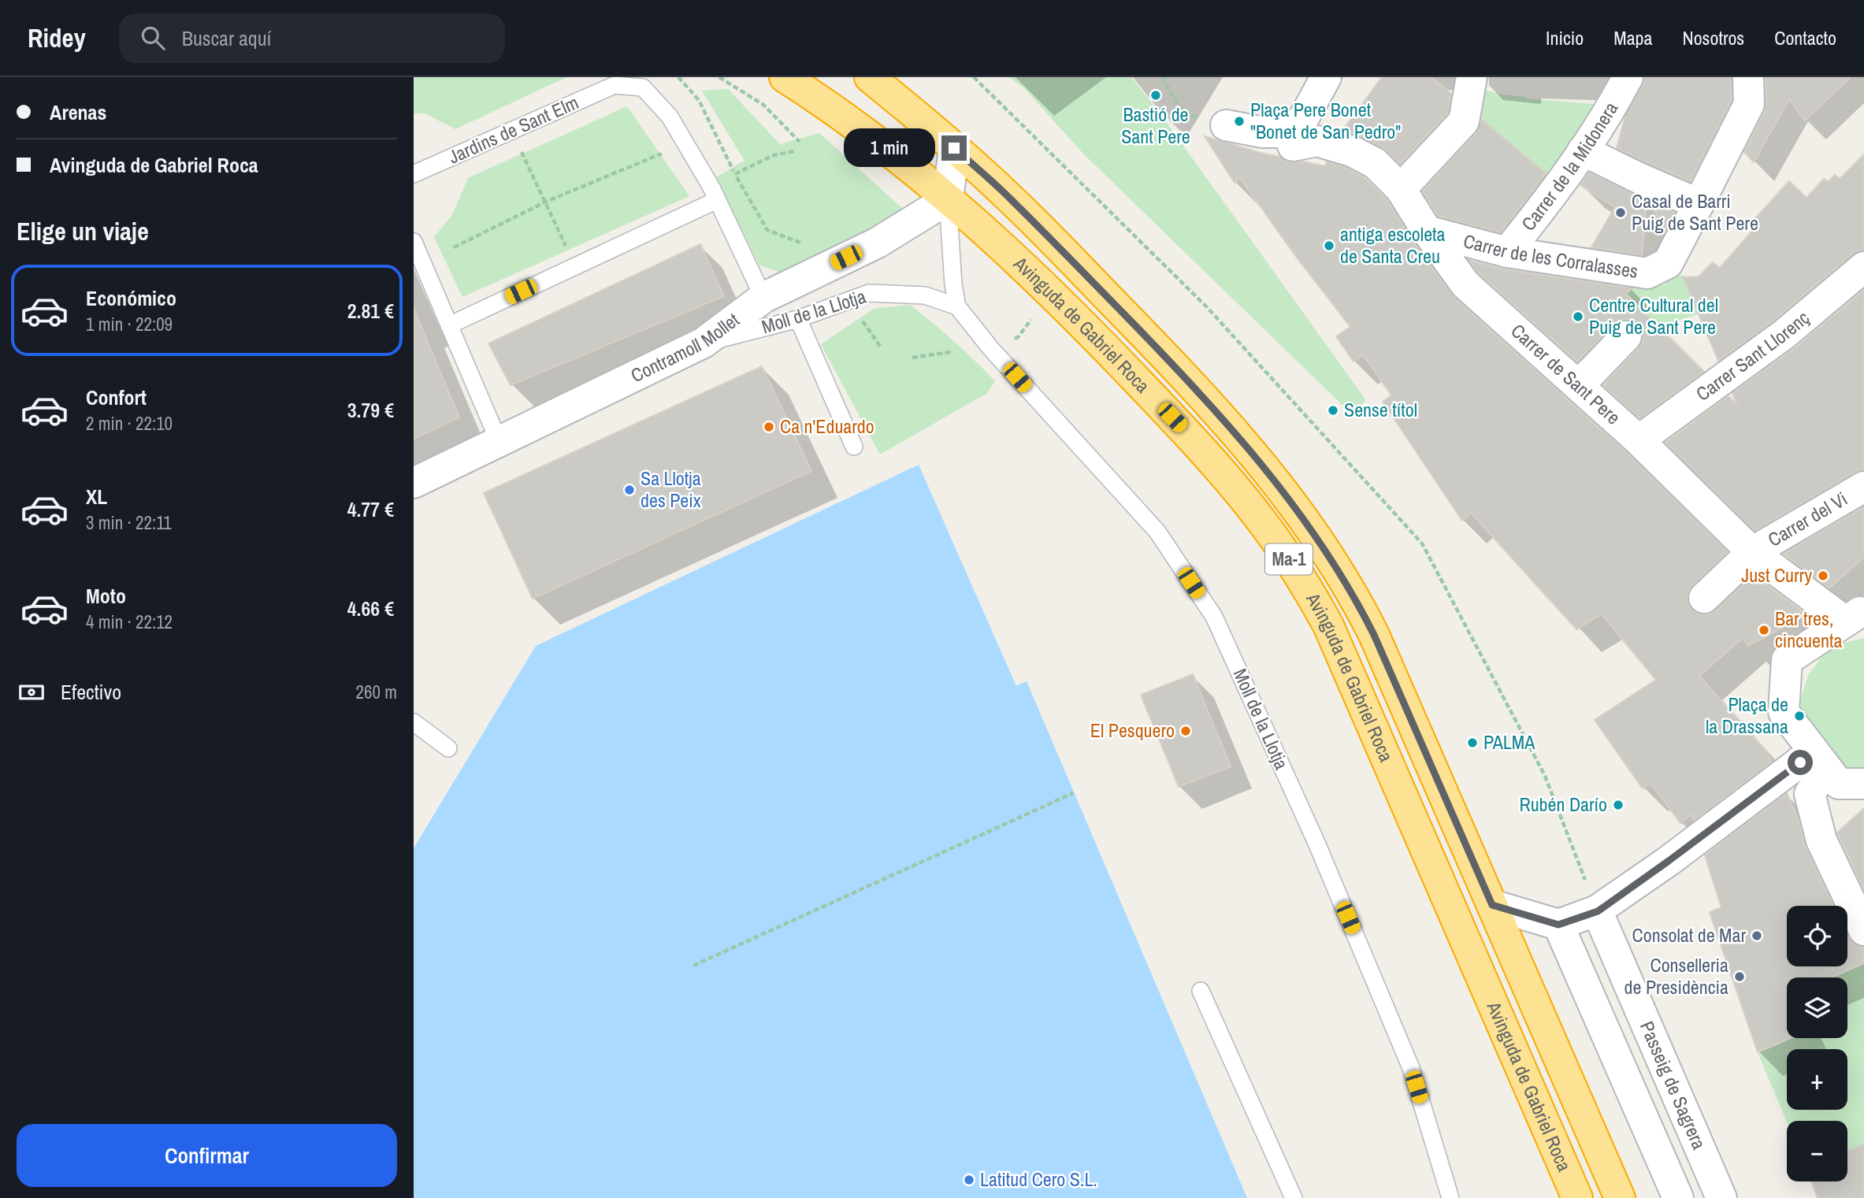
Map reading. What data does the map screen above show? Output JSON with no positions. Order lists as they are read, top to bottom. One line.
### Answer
{"streets":{"highway":["Avinguda de Gabriel Roca","Ma-1"],"street":["Carrer de la Midonera","Carrer de les Corralasses","Contramoll Mollet","Carrer Sant Llorenç","Carrer de Sant Pere","Carrer del Vi","Passeig de Sagrera"],"lane":["Jardins de Sant Elm","Moll de la Llotja"]},"crossings":[["Jardins de Sant Elm","Contramoll Mollet"],["Carrer de la Midonera","Carrer de les Corralasses"],["Carrer de les Corralasses","Carrer de Sant Pere"],["Moll de la Llotja","Avinguda de Gabriel Roca"],["Moll de la Llotja","Contramoll Mollet"],["Avinguda de Gabriel Roca","Contramoll Mollet"],["Carrer Sant Llorenç","Carrer de Sant Pere"],["Carrer de Sant Pere","Carrer del Vi"]],"places":["Bastió de Sant Pere","Plaça Pere Bonet \"Bonet de San Pedro\"","Casal de Barri Puig de Sant Pere","antiga escoleta de Santa Creu","Centre Cultural del Puig de Sant Pere","Sense títol","Ca n'Eduardo","Sa Llotja des Peix","Just Curry","Bar tres, cincuenta","Plaça de la Drassana","El Pesquero","PALMA","Rubén Darío","Consolat de Mar","Conselleria de Presidència","Latitud Cero S.L."],"page":{"header":"Ridey","search":"Buscar aquí","nav":["Inicio","Mapa","Nosotros","Contacto"],"banner":["Arenas","Avinguda de Gabriel Roca"],"bubble":"1 min","heading":"Elige un viaje","list":[{"name":"Económico","note":"1 min · 22:09","value":"2.81 €"},{"name":"Confort","note":"2 min · 22:10","value":"3.79 €"},{"name":"XL","note":"3 min · 22:11","value":"4.77 €"},{"name":"Moto","note":"4 min · 22:12","value":"4.66 €"}],"pay":["Efectivo","260 m"],"map_buttons":["+","−"],"buttons":"Confirmar"}}
